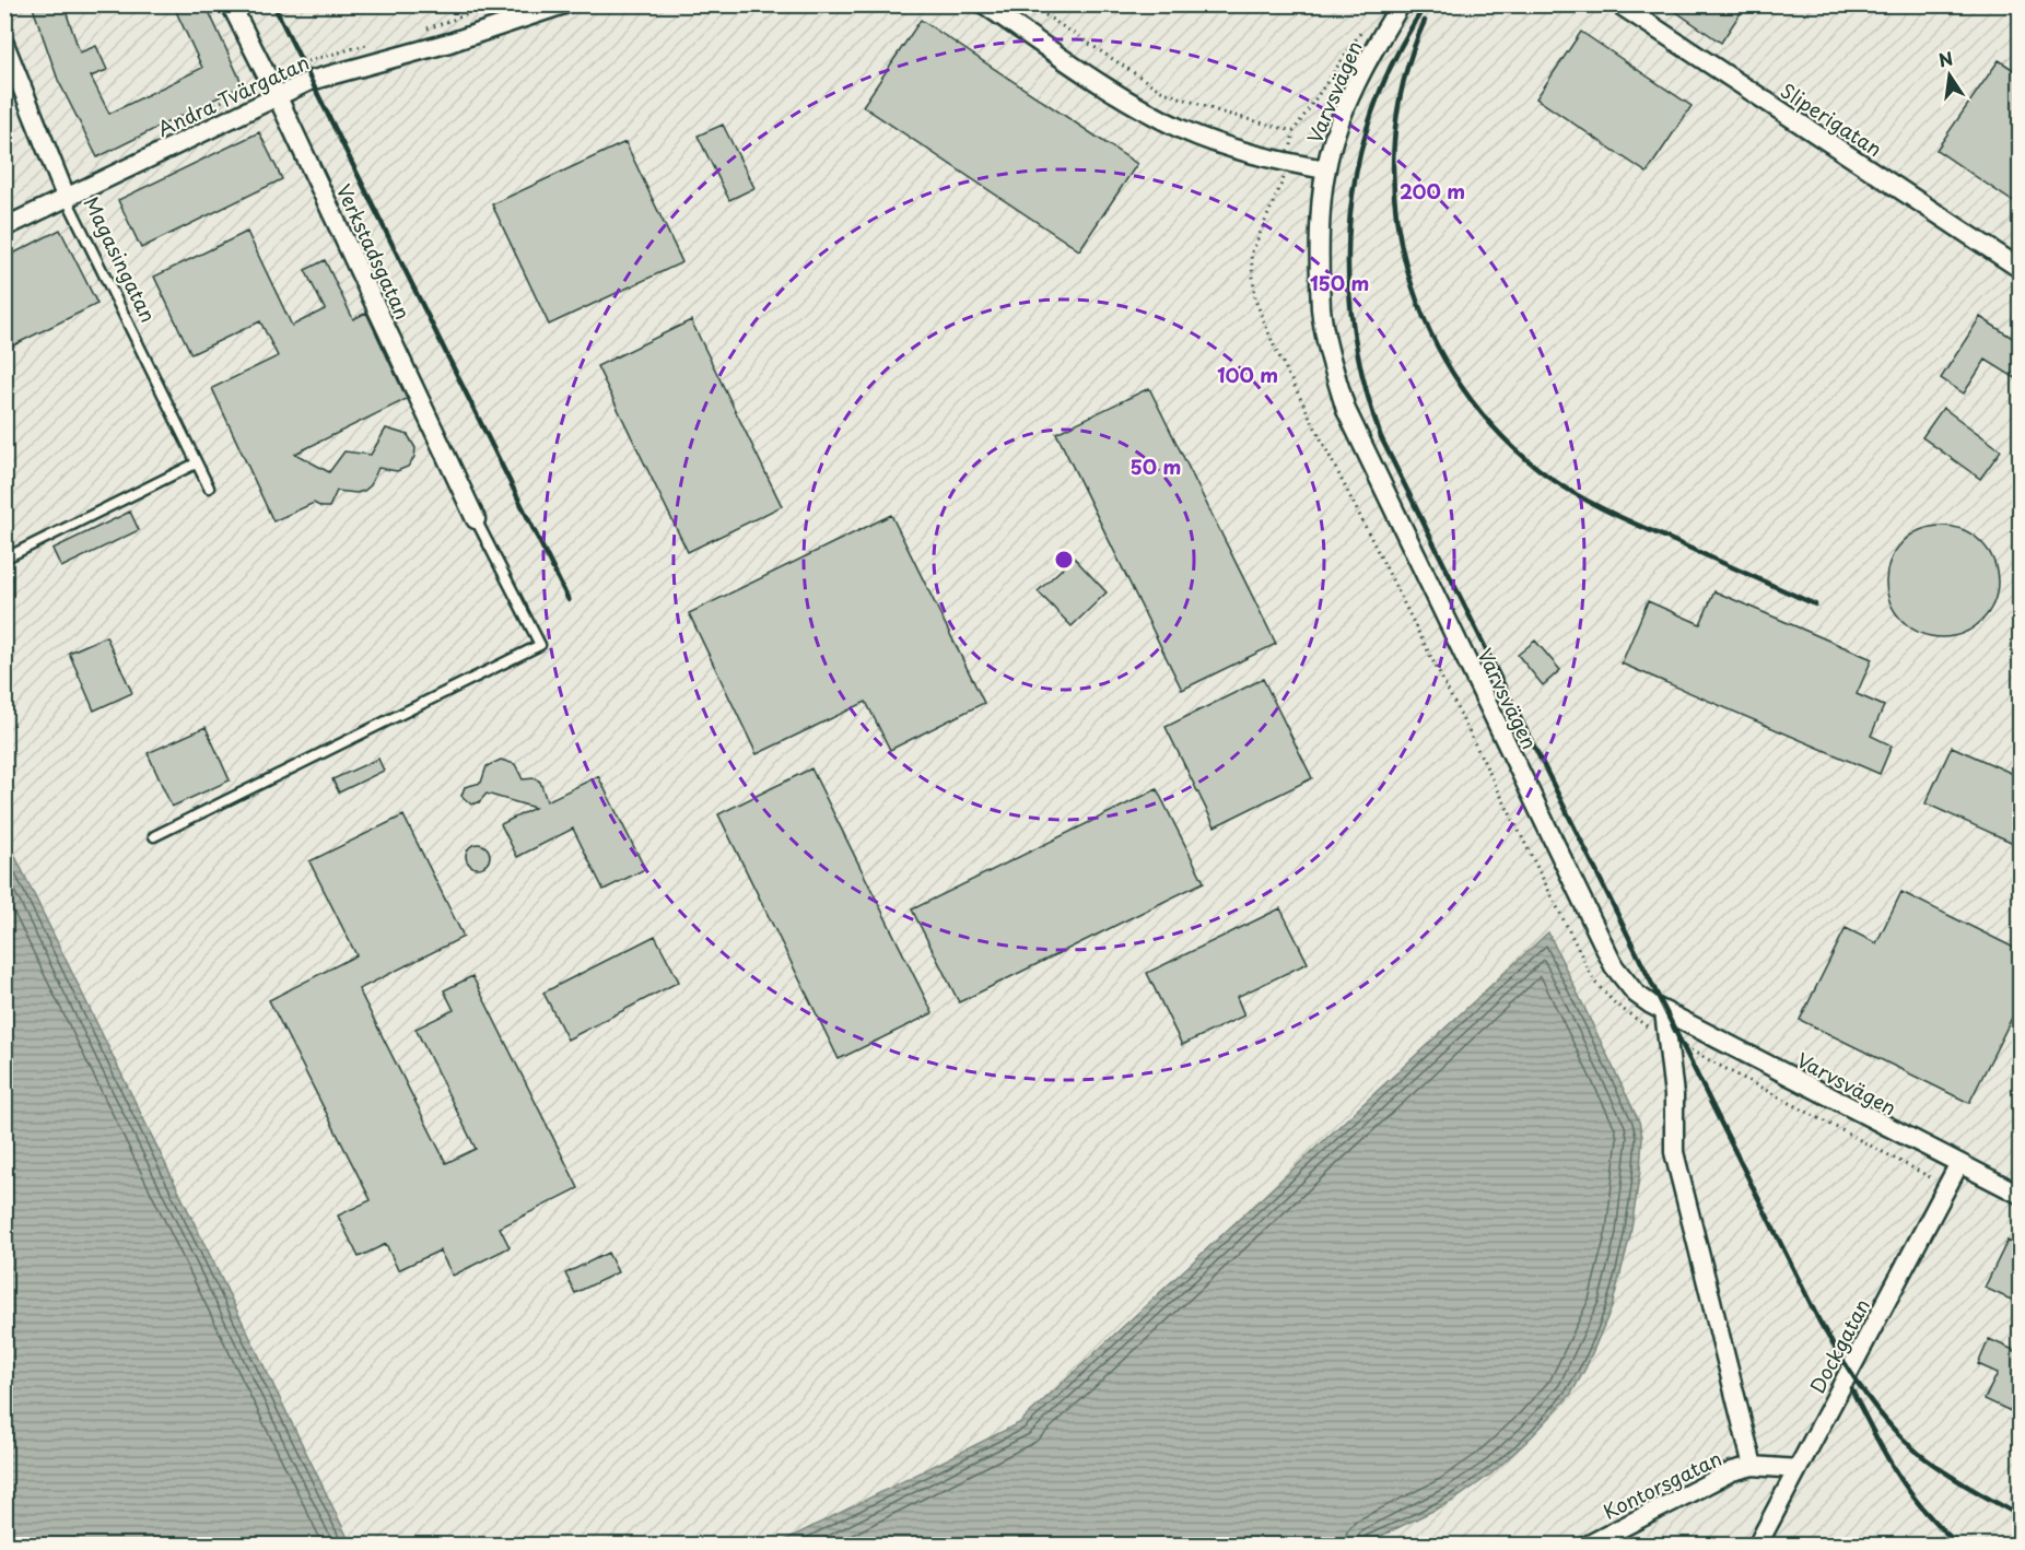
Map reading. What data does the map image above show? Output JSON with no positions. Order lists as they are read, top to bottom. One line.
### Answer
{"streets":{"street":["Varvsvägen","Andra Tvärgatan","Sliperigatan","Verkstadsgatan","Magasingatan","Dockgatan","Kontorsgatan"]},"crossings":[["Varvsvägen","Dockgatan"],["Andra Tvärgatan","Verkstadsgatan"],["Andra Tvärgatan","Magasingatan"],["Dockgatan","Kontorsgatan"]],"north":"top","rings":["200 m","150 m","100 m","50 m"]}
